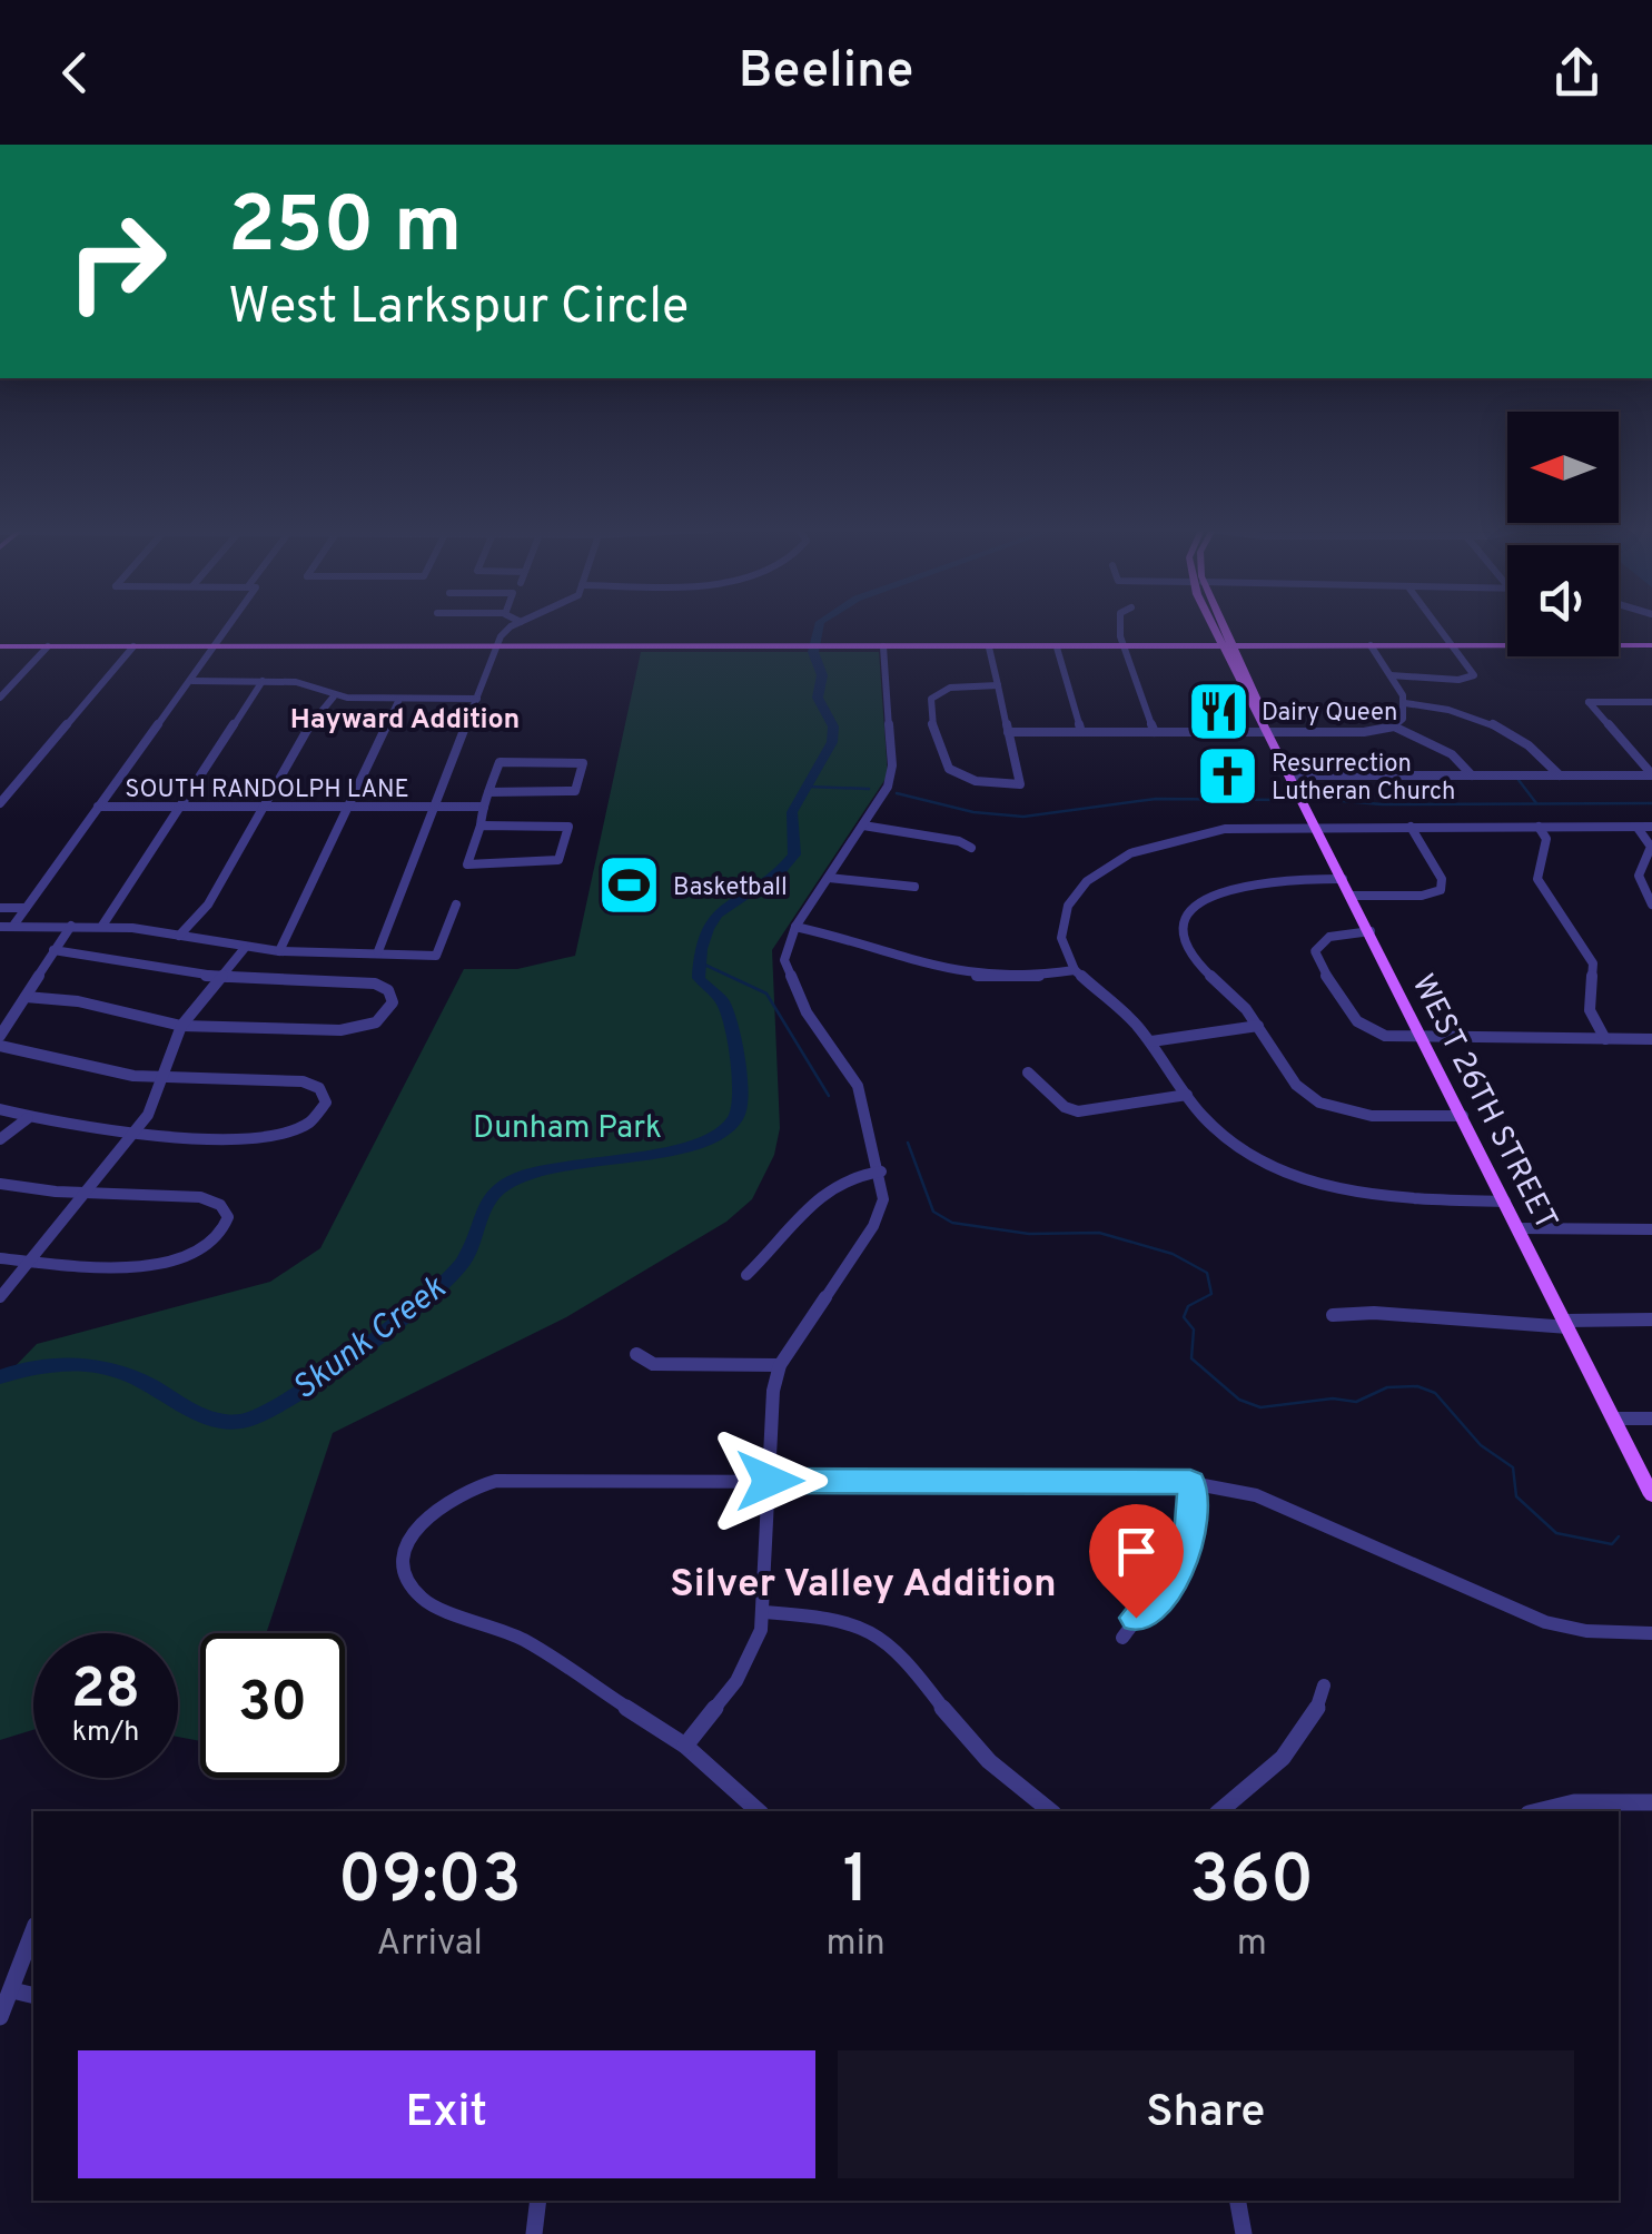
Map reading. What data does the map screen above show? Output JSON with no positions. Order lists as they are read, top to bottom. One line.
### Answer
{"streets":{"main road":["WEST 26TH STREET"],"street":["SOUTH RANDOLPH LANE"]},"districts":["Hayward Addition","Silver Valley Addition"],"water":["Skunk Creek"],"parks":["Dunham Park"],"places":{"restaurant":["Dairy Queen"],"church":["Resurrection Lutheran Church"],"sports":["Basketball"]},"north":"left","page":{"header":"Beeline","turn":["250 m","West Larkspur Circle"],"speed":"28 km/h","limit":"30","eta":["09:03","Arrival","1","min","360","m"],"buttons":["Exit","Share"]}}
